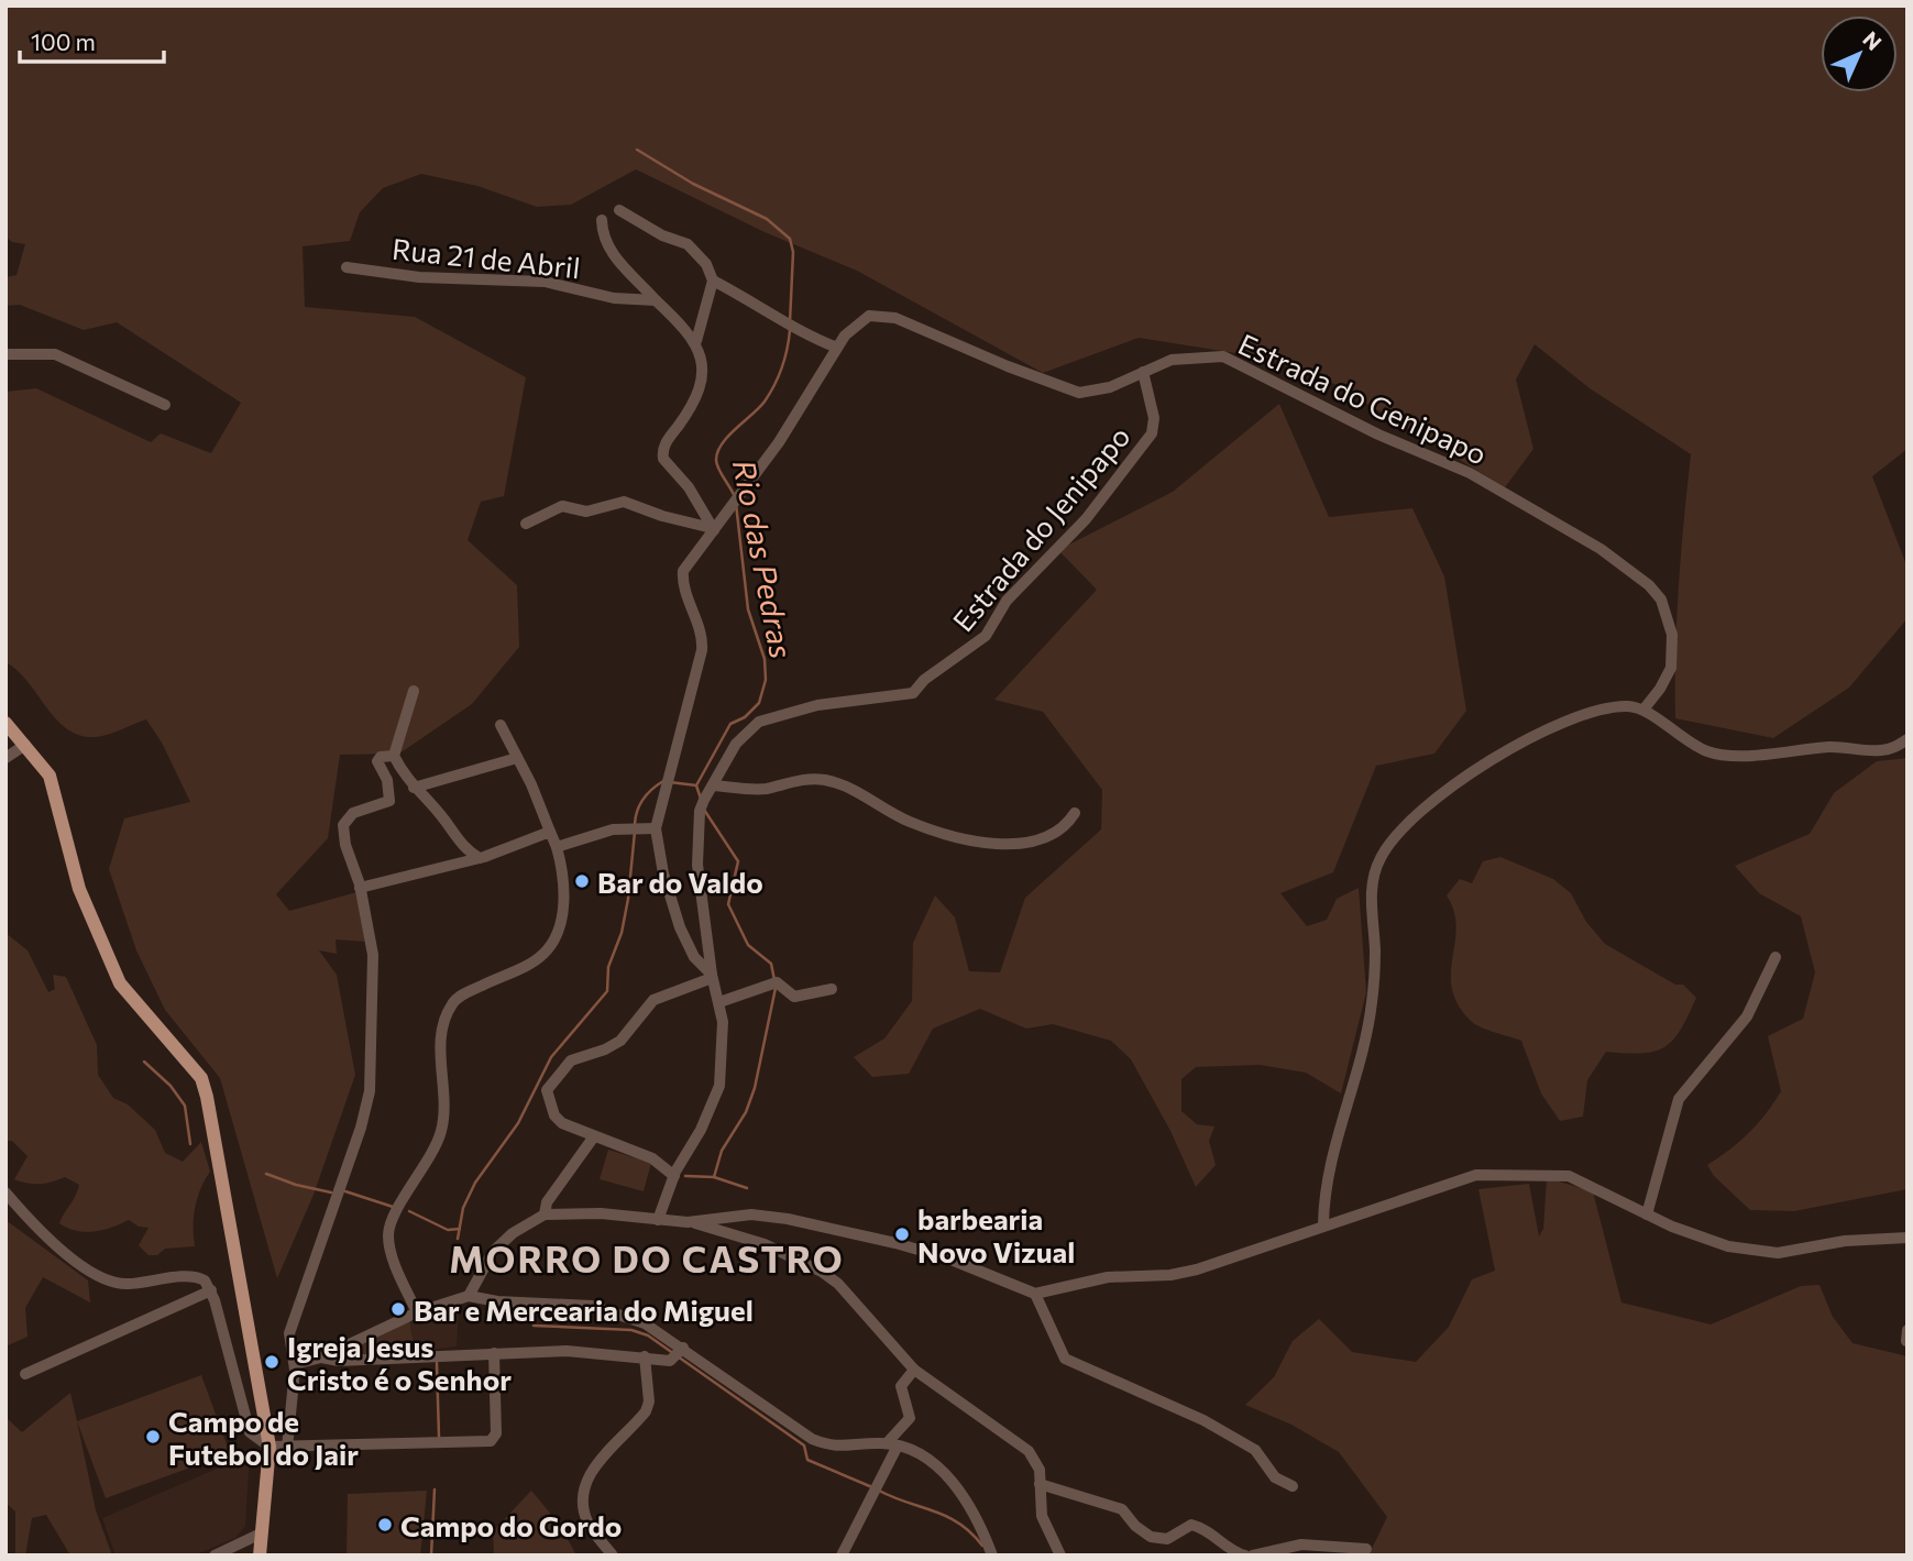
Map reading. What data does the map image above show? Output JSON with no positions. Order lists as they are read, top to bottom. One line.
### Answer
{"streets":{"street":["Rua 21 de Abril","Estrada do Genipapo","Estrada do Jenipapo"]},"crossings":[["Estrada do Genipapo","Estrada do Jenipapo"]],"districts":["MORRO DO CASTRO"],"water":["Rio das Pedras"],"places":["Bar do Valdo","barbearia Novo Vizual","Bar e Mercearia do Miguel","Igreja Jesus Cristo é o Senhor","Campo de Futebol do Jair","Campo do Gordo"],"scale_bar":"100 m","north":"top right"}
